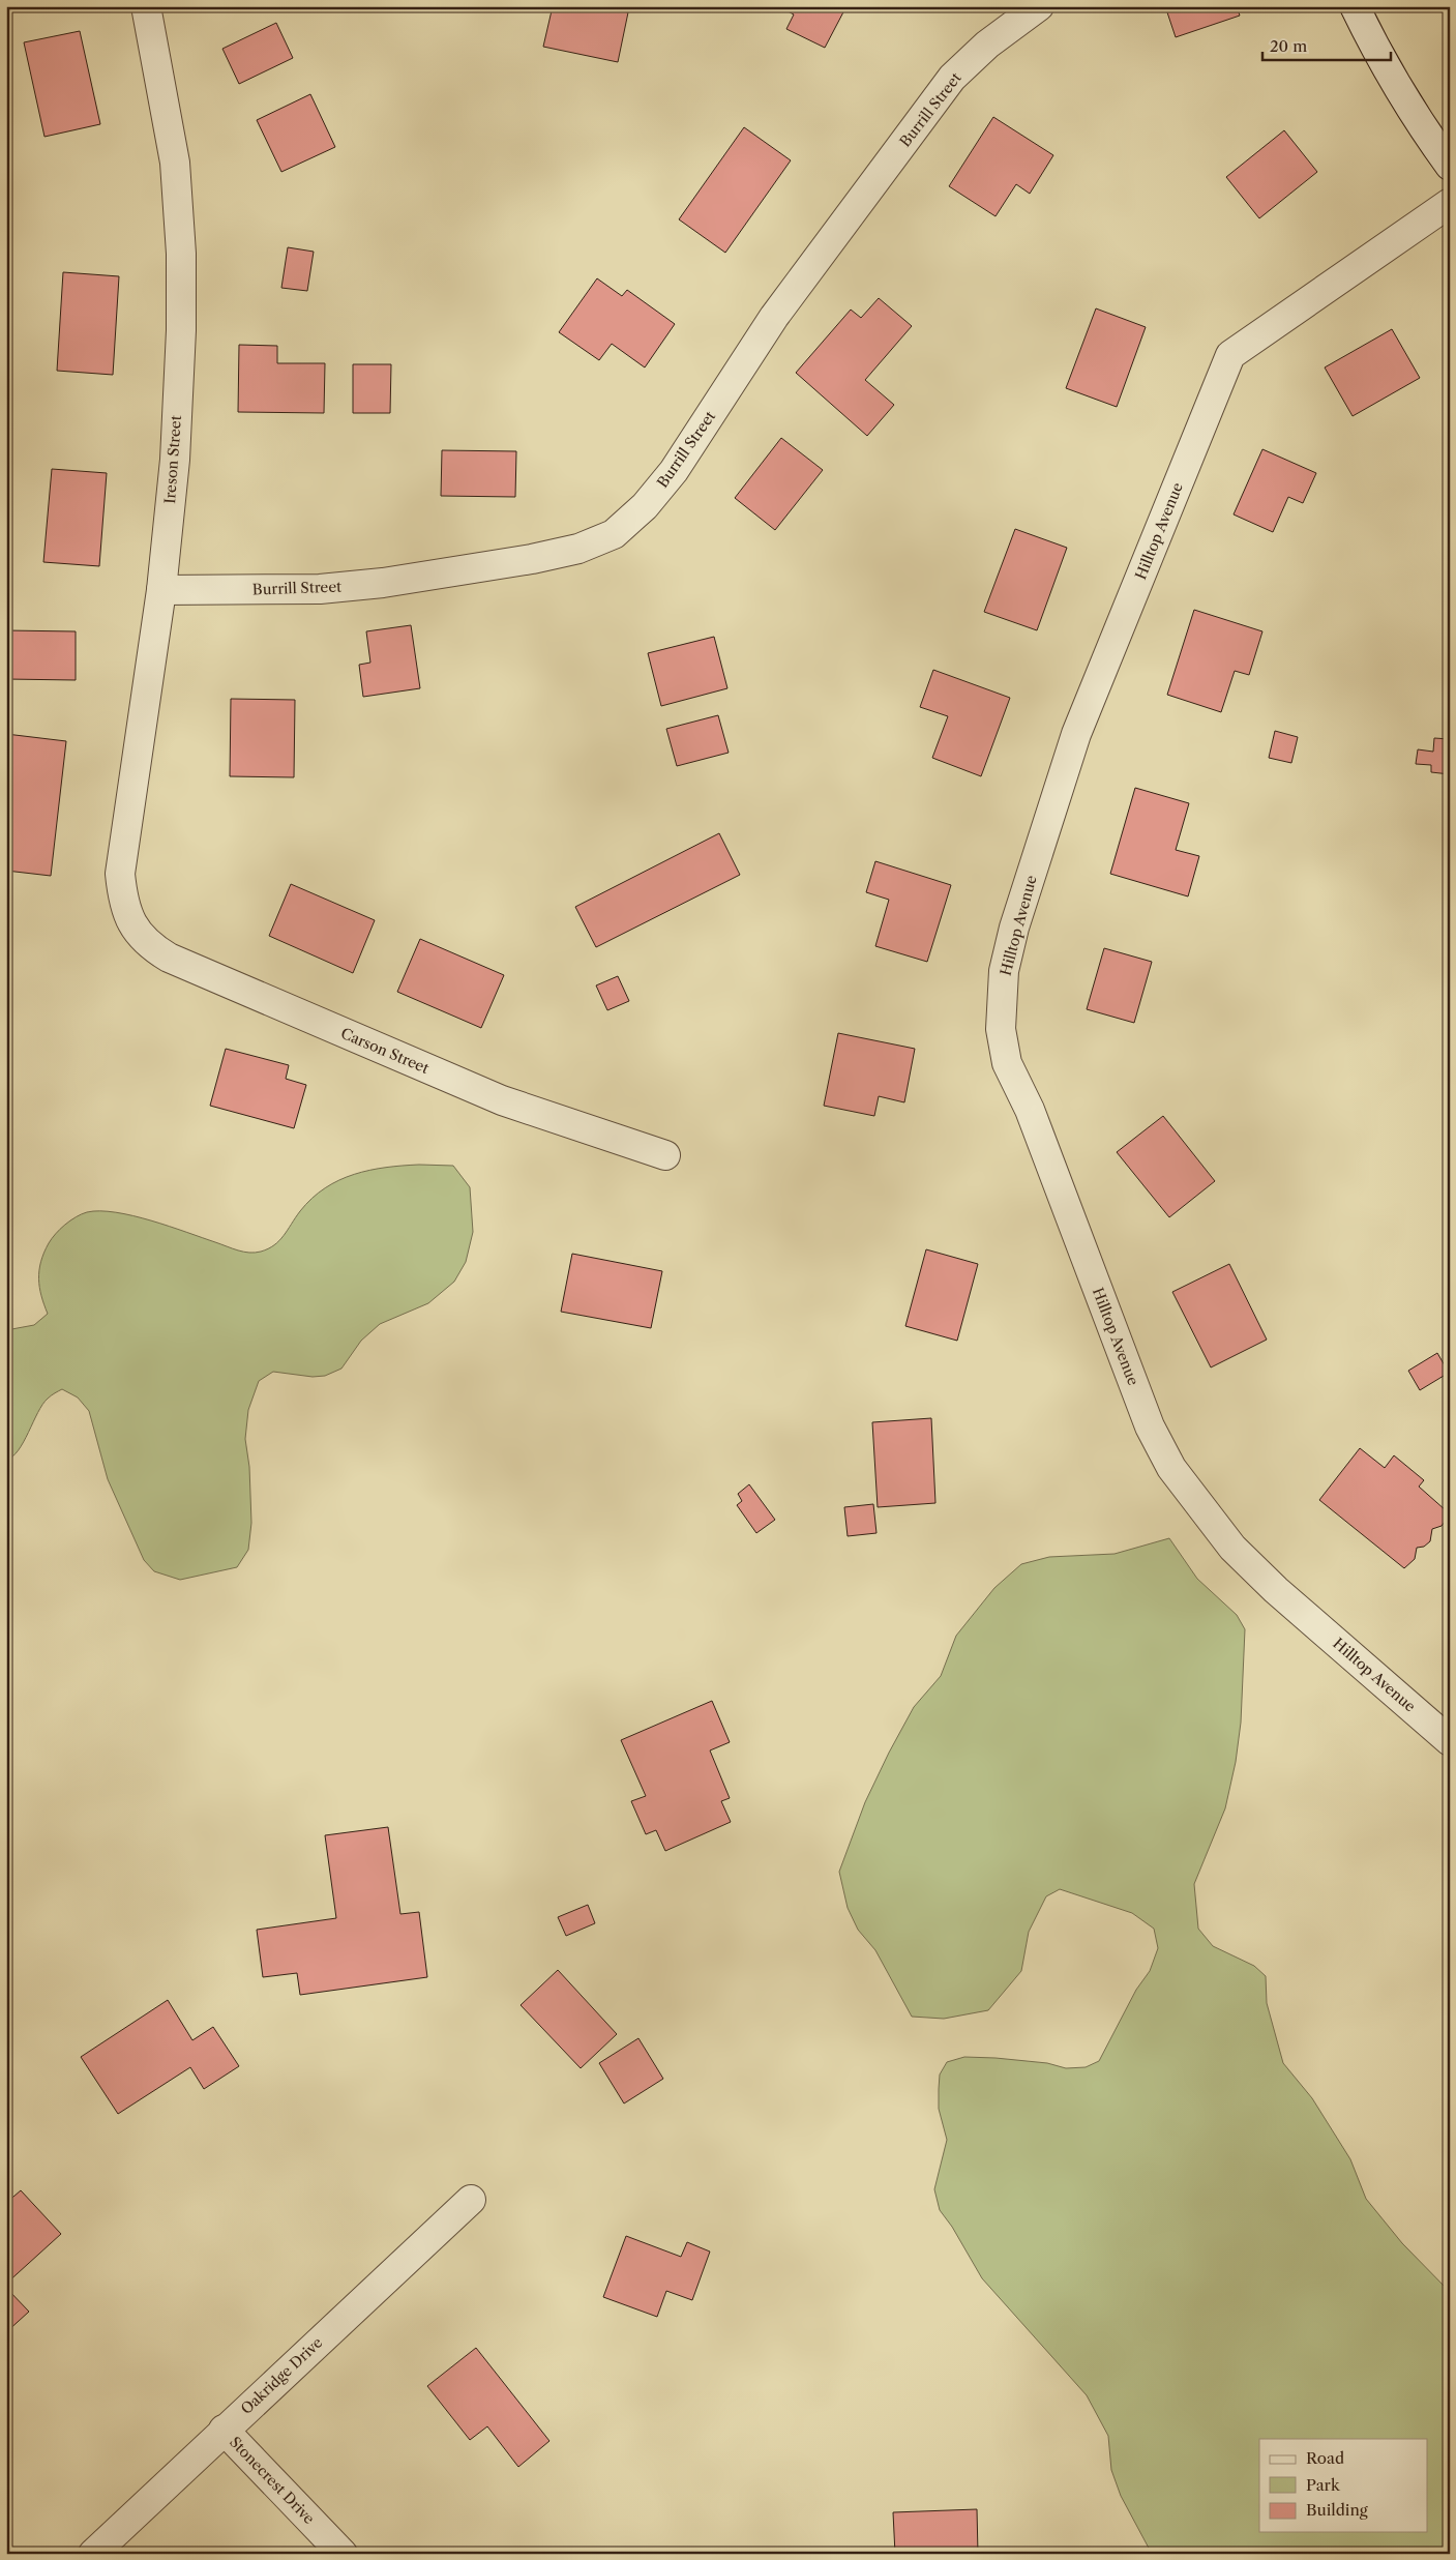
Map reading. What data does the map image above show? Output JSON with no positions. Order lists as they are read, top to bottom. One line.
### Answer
{"streets":{"street":["Burrill Street","Ireson Street","Hilltop Avenue","Carson Street","Oakridge Drive","Stonecrest Drive"]},"crossings":[["Burrill Street","Ireson Street"],["Ireson Street","Carson Street"],["Oakridge Drive","Stonecrest Drive"]],"legend":["Road","Park","Building"],"scale_bar":"20 m"}
